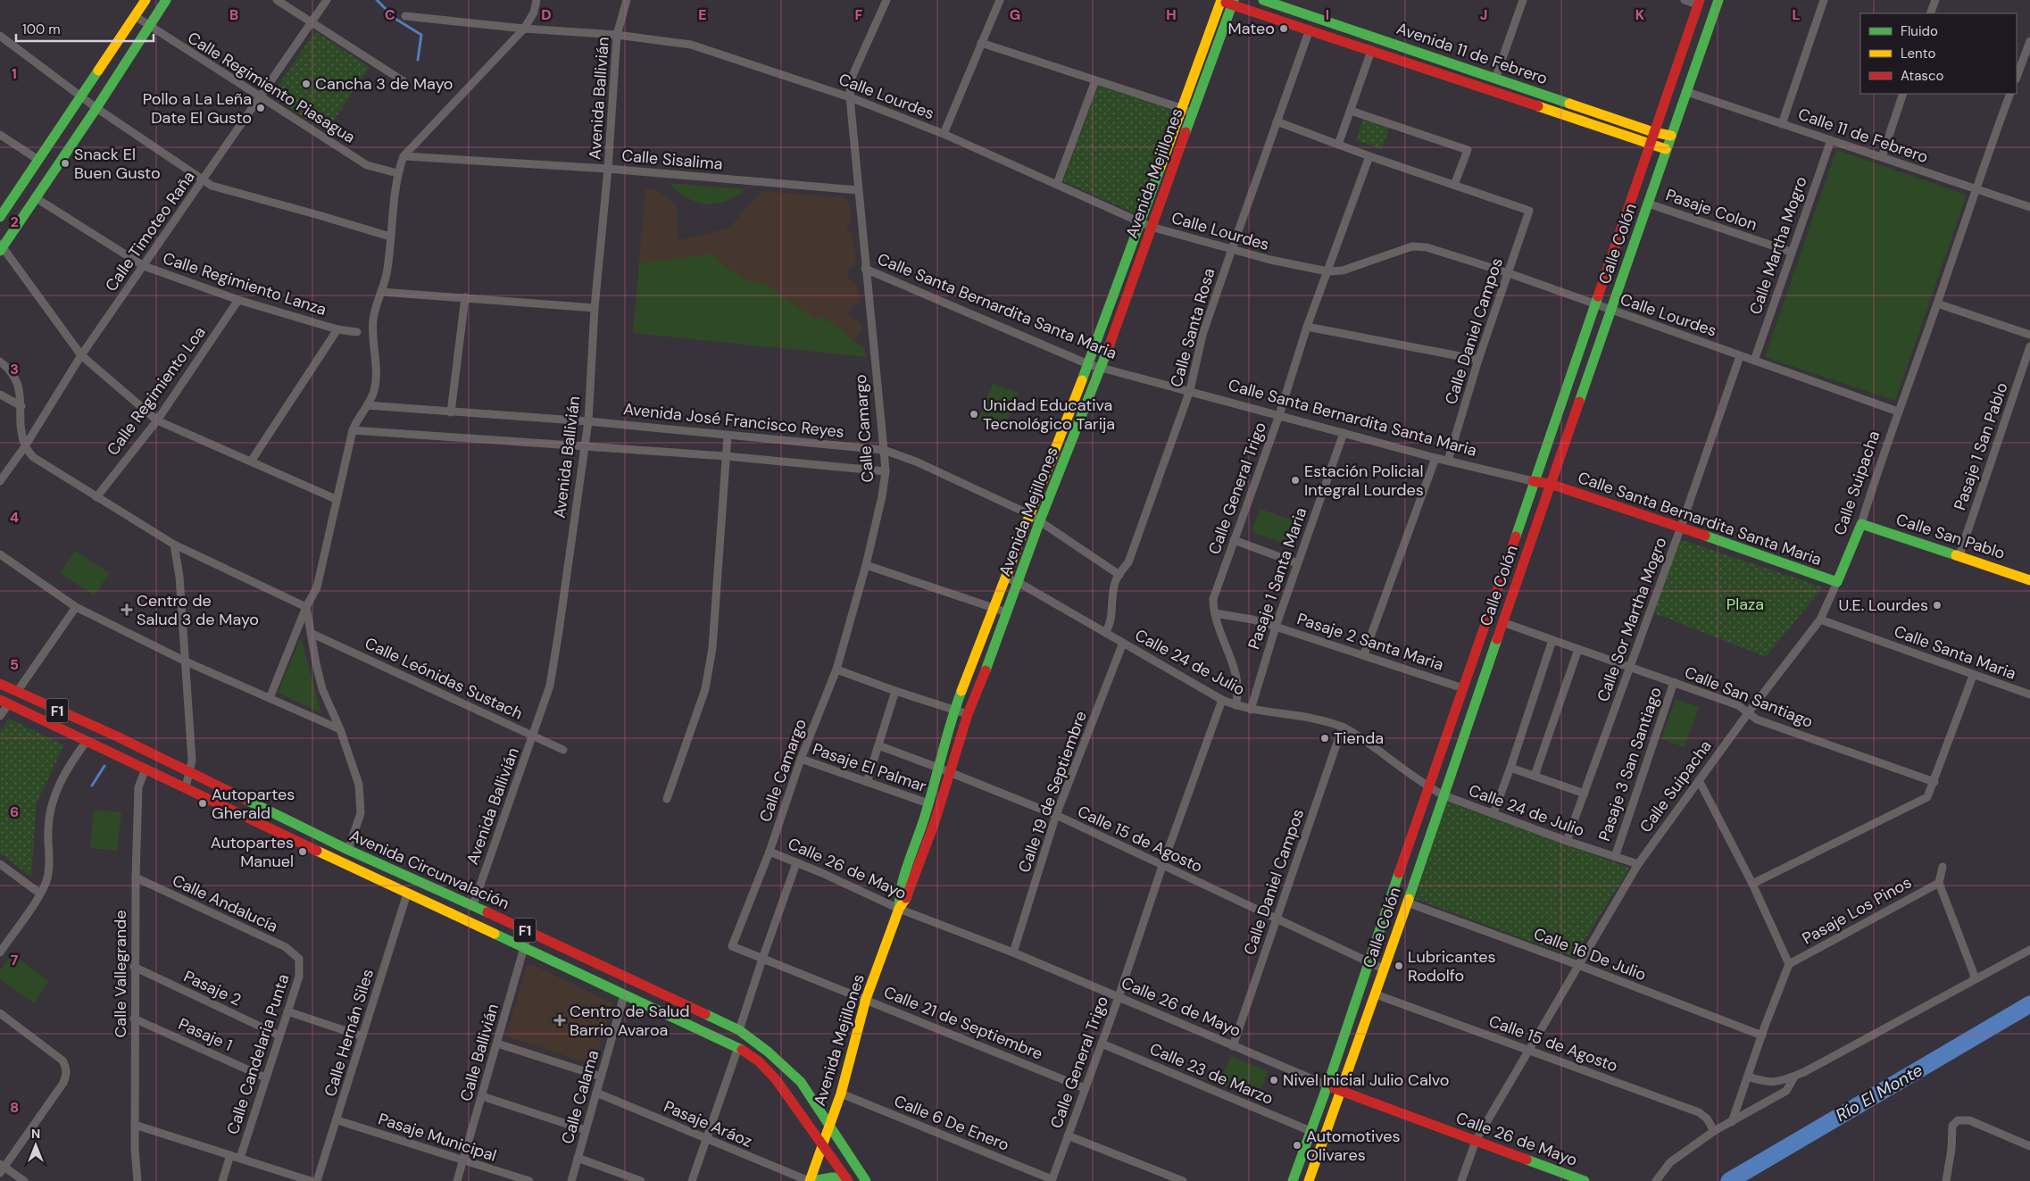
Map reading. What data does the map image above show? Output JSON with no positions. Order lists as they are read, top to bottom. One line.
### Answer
{"streets":{"main road":["Avenida 11 de Febrero","Avenida Mejillones","Calle Colón","Calle Santa Bernardita Santa Maria","Calle Suipacha","Calle San Pablo","F1","Calle 26 de Mayo","Avenida Circunvalación"],"street":["Calle Regimiento Piasagua","Calle Lourdes","Avenida Ballivián","Calle 11 de Febrero","Calle Sisalima","Pasaje Colon","Calle Timoteo Raña","Calle Martha Mogro","Calle Regimiento Lanza","Calle Santa Rosa","Calle Daniel Campos","Calle Regimiento Loa","Avenida José Francisco Reyes","Calle Camargo","Pasaje 1 San Pablo","Calle General Trigo","Pasaje 1 Santa Maria","Calle Sor Martha Mogro","Pasaje 2 Santa Maria","Calle Santa Maria","Calle 24 de Julio","Calle Leónidas Sustach","Calle San Santiago","Pasaje 3 San Santiago","Pasaje El Palmar","Calle 19 de Septiembre","Calle 15 de Agosto","Calle Andalucía","Pasaje Los Pinos","Calle 16 De Julio","Calle Vallegrande","Pasaje 2","Calle 21 de Septiembre","Calle Hernán Siles","Pasaje 1","Calle Ballivián","Calle Candelaria Punta","Calle 23 de Marzo","Calle Calama","Calle 6 De Enero","Pasaje Aráoz","Pasaje Municipal"]},"crossings":[["Avenida 11 de Febrero","Avenida Mejillones"],["Avenida 11 de Febrero","Calle Colón"],["Avenida 11 de Febrero","Calle Santa Rosa"],["Calle Regimiento Piasagua","Calle Timoteo Raña"],["Calle Lourdes","Avenida Ballivián"],["Calle Lourdes","Avenida Mejillones"],["Calle Lourdes","Calle Colón"],["Calle Lourdes","Calle Martha Mogro"],["Calle Lourdes","Calle Santa Rosa"],["Calle Lourdes","Calle Daniel Campos"],["Calle Lourdes","Calle Camargo"],["Calle Lourdes","Calle Suipacha"],["Calle Lourdes","Calle General Trigo"],["Calle Lourdes","Calle Sor Martha Mogro"],["Avenida Ballivián","Calle Sisalima"],["Avenida Ballivián","Avenida José Francisco Reyes"],["Avenida Ballivián","Calle Leónidas Sustach"],["Avenida Ballivián","Avenida Circunvalación"],["Calle 11 de Febrero","Calle Colón"],["Calle 11 de Febrero","Calle Martha Mogro"],["Calle 11 de Febrero","Calle Suipacha"],["Calle Sisalima","Calle Camargo"],["Avenida Mejillones","Calle Santa Bernardita Santa Maria"],["Avenida Mejillones","Avenida José Francisco Reyes"],["Avenida Mejillones","Calle 24 de Julio"],["Avenida Mejillones","Pasaje El Palmar"],["Avenida Mejillones","Calle 15 de Agosto"],["Avenida Mejillones","Calle 26 de Mayo"],["Avenida Mejillones","Avenida Circunvalación"],["Avenida Mejillones","Calle 21 de Septiembre"],["Avenida Mejillones","Calle 6 De Enero"],["Avenida Mejillones","Pasaje Aráoz"],["Pasaje Colon","Calle Colón"],["Pasaje Colon","Calle Martha Mogro"],["Calle Timoteo Raña","Calle Regimiento Lanza"],["Calle Colón","Calle Santa Bernardita Santa Maria"],["Calle Colón","Pasaje 2 Santa Maria"],["Calle Colón","Calle 24 de Julio"],["Calle Colón","Calle San Santiago"],["Calle Colón","Calle 15 de Agosto"],["Calle Colón","Calle 26 de Mayo"],["Calle Colón","Calle 16 De Julio"],["Calle Colón","Calle 23 de Marzo"],["Calle Regimiento Lanza","Calle Regimiento Loa"],["Calle Santa Bernardita Santa Maria","Calle Santa Rosa"],["Calle Santa Bernardita Santa Maria","Calle Daniel Campos"],["Calle Santa Bernardita Santa Maria","Calle Camargo"],["Calle Santa Bernardita Santa Maria","Calle Suipacha"],["Calle Santa Bernardita Santa Maria","Calle General Trigo"],["Calle Santa Bernardita Santa Maria","Pasaje 1 Santa Maria"],["Calle Santa Bernardita Santa Maria","Calle Sor Martha Mogro"],["Calle Santa Rosa","Avenida José Francisco Reyes"],["Calle Santa Rosa","Calle 24 de Julio"],["Calle Daniel Campos","Calle 24 de Julio"],["Calle Daniel Campos","Calle 15 de Agosto"],["Calle Daniel Campos","Calle 26 de Mayo"],["Avenida José Francisco Reyes","Calle Camargo"],["Calle Camargo","Pasaje El Palmar"],["Calle Camargo","Calle 26 de Mayo"],["Calle Camargo","Calle 21 de Septiembre"],["Pasaje 1 San Pablo","Calle San Pablo"],["Calle Suipacha","Calle San Pablo"],["Calle Suipacha","Calle Santa Maria"],["Calle Suipacha","Calle 24 de Julio"],["Calle Suipacha","Calle San Santiago"],["Calle Suipacha","Calle 16 De Julio"],["Calle General Trigo","Pasaje 2 Santa Maria"],["Calle General Trigo","Calle 24 de Julio"],["Calle General Trigo","Calle 15 de Agosto"],["Calle General Trigo","Calle 26 de Mayo"],["Calle General Trigo","Calle 21 de Septiembre"],["Calle General Trigo","Calle 23 de Marzo"],["Calle General Trigo","Calle 6 De Enero"],["Pasaje 1 Santa Maria","Pasaje 2 Santa Maria"],["Pasaje 1 Santa Maria","Calle 24 de Julio"],["Calle Sor Martha Mogro","Calle 24 de Julio"],["Calle Sor Martha Mogro","Calle San Santiago"],["Calle 24 de Julio","Pasaje 3 San Santiago"],["Calle 24 de Julio","Calle 19 de Septiembre"],["Calle San Santiago","Pasaje 3 San Santiago"],["Calle 19 de Septiembre","Calle 15 de Agosto"],["Calle 19 de Septiembre","Calle 26 de Mayo"],["Avenida Circunvalación","Calle Vallegrande"],["Avenida Circunvalación","Calle Hernán Siles"],["Avenida Circunvalación","Calle Ballivián"],["Avenida Circunvalación","Calle Calama"],["Calle Andalucía","Calle Vallegrande"],["Calle Andalucía","Calle Candelaria Punta"],["Calle Vallegrande","Pasaje 2"],["Calle Vallegrande","Pasaje 1"],["Pasaje 2","Calle Candelaria Punta"],["Calle Hernán Siles","Pasaje Municipal"],["Pasaje 1","Calle Candelaria Punta"],["Calle Ballivián","Pasaje Municipal"],["Calle Calama","Pasaje Aráoz"]],"water":["Río El Monte"],"parks":["Plaza"],"places":{"other":["Mateo","Cancha 3 de Mayo","Pollo a La Leña Date El Gusto","Snack El Buen Gusto","Unidad Educativa Tecnológico Tarija","Estación Policial Integral Lourdes","U.E. Lourdes","Tienda","Autopartes Gherald","Autopartes Manuel","Lubricantes Rodolfo","Nivel Inicial Julio Calvo","Automotives Olivares"],"health":["Centro de Salud 3 de Mayo","Centro de Salud Barrio Avaroa"]},"legend":["Fluido","Lento","Atasco"],"scale_bar":"100 m","north":"top","grid":{"columns":["B","C","D","E","F","G","H","I","J","K","L"],"rows":["1","2","3","4","5","6","7","8"]}}
